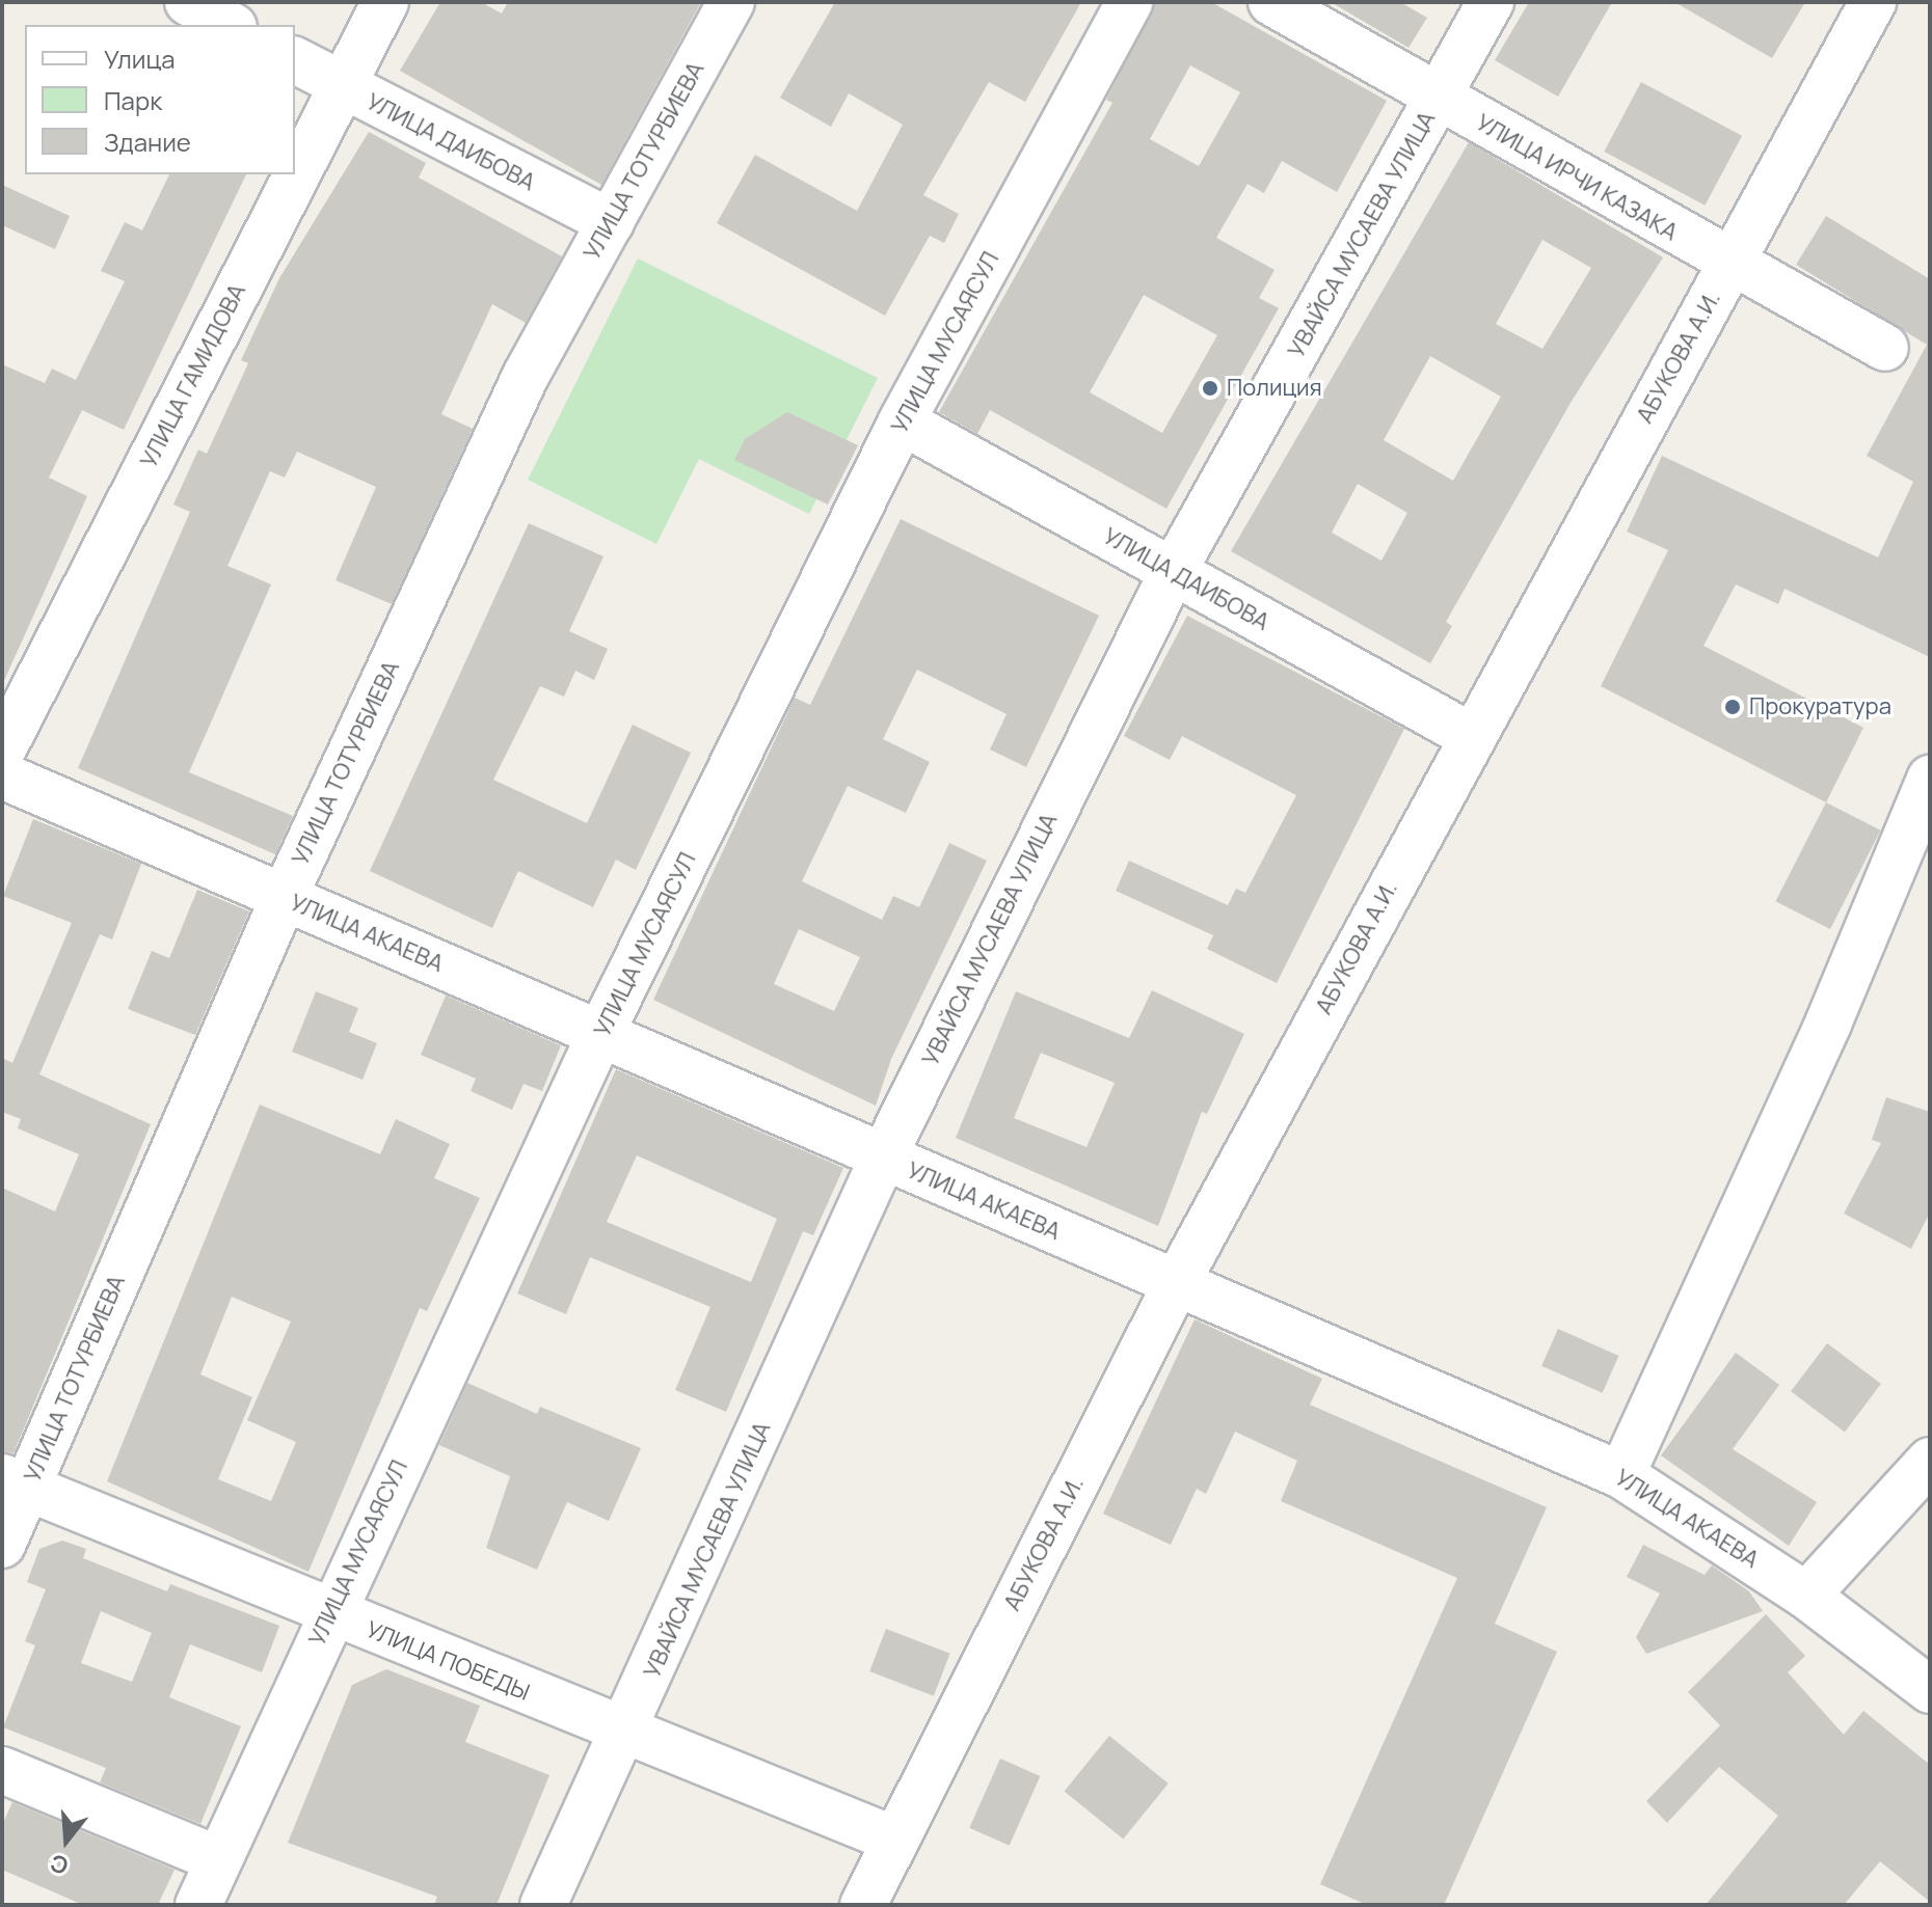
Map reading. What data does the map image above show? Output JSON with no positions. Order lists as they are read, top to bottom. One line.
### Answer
{"streets":{"street":["УЛИЦА ДАИБОВА","УЛИЦА ТОТУРБИЕВА","УЛИЦА ИРЧИ КАЗАКА","УВАЙСА МУСАЕВА УЛИЦА","УЛИЦА МУСАЯСУЛ","АБУКОВА А.И.","УЛИЦА ГАМИДОВА","УЛИЦА АКАЕВА","УЛИЦА ПОБЕДЫ"]},"crossings":[["УЛИЦА ДАИБОВА","УЛИЦА ТОТУРБИЕВА"],["УЛИЦА ДАИБОВА","УВАЙСА МУСАЕВА УЛИЦА"],["УЛИЦА ДАИБОВА","УЛИЦА МУСАЯСУЛ"],["УЛИЦА ДАИБОВА","АБУКОВА А.И."],["УЛИЦА ДАИБОВА","УЛИЦА ГАМИДОВА"],["УЛИЦА ТОТУРБИЕВА","УЛИЦА АКАЕВА"],["УЛИЦА ТОТУРБИЕВА","УЛИЦА ПОБЕДЫ"],["УЛИЦА ИРЧИ КАЗАКА","УВАЙСА МУСАЕВА УЛИЦА"],["УЛИЦА ИРЧИ КАЗАКА","АБУКОВА А.И."],["УВАЙСА МУСАЕВА УЛИЦА","УЛИЦА АКАЕВА"],["УВАЙСА МУСАЕВА УЛИЦА","УЛИЦА ПОБЕДЫ"],["УЛИЦА МУСАЯСУЛ","УЛИЦА АКАЕВА"],["УЛИЦА МУСАЯСУЛ","УЛИЦА ПОБЕДЫ"],["АБУКОВА А.И.","УЛИЦА АКАЕВА"],["АБУКОВА А.И.","УЛИЦА ПОБЕДЫ"]],"places":["Полиция","Прокуратура"],"legend":["Улица","Парк","Здание"],"north":"bottom"}
